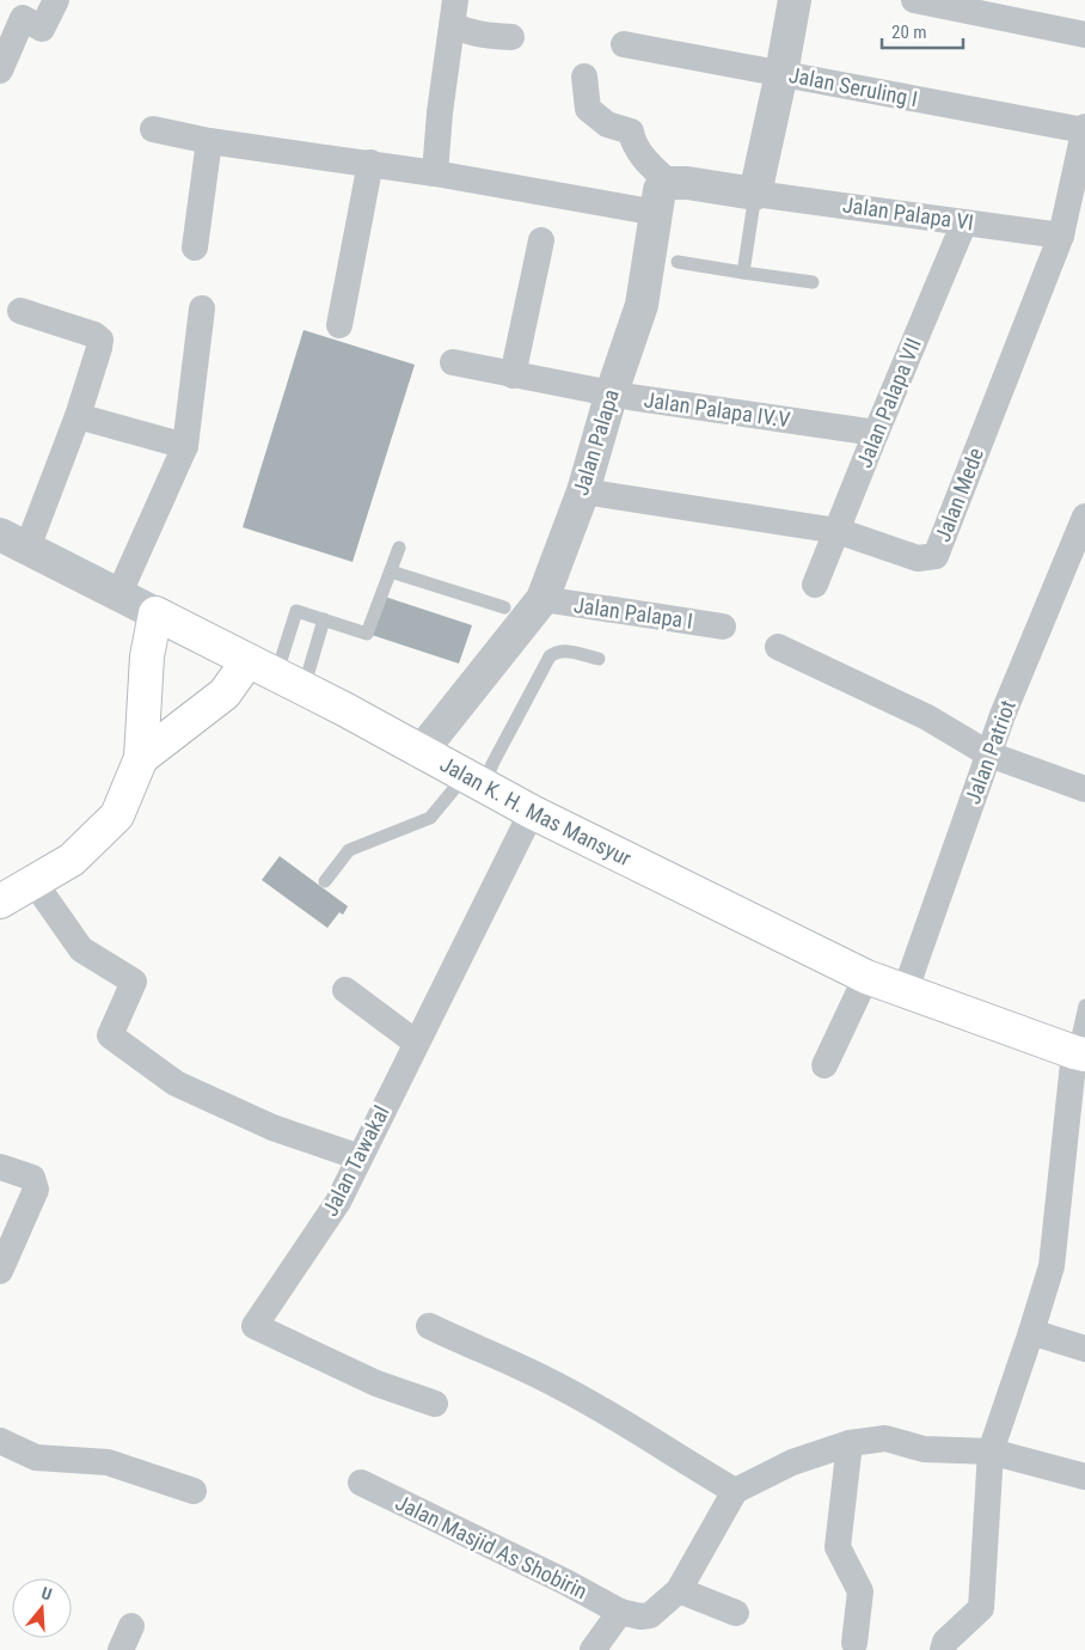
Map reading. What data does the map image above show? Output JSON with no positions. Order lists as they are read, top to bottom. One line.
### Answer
{"streets":{"main road":["Jalan K. H. Mas Mansyur"],"street":["Jalan Seruling I","Jalan Palapa VI","Jalan Palapa VII","Jalan Palapa IV.V","Jalan Palapa","Jalan Mede","Jalan Palapa I","Jalan Patriot","Jalan Tawakal","Jalan Masjid As Shobirin"]},"crossings":[["Jalan Seruling I","Jalan Mede"],["Jalan Palapa VI","Jalan Palapa VII"],["Jalan Palapa VI","Jalan Mede"],["Jalan Palapa VII","Jalan Palapa IV.V"],["Jalan Palapa VII","Jalan Mede"],["Jalan Palapa IV.V","Jalan Palapa"],["Jalan Palapa","Jalan Mede"],["Jalan Palapa","Jalan Palapa I"],["Jalan Palapa","Jalan K. H. Mas Mansyur"],["Jalan Patriot","Jalan K. H. Mas Mansyur"],["Jalan K. H. Mas Mansyur","Jalan Tawakal"]],"scale_bar":"20 m","north":"top"}
